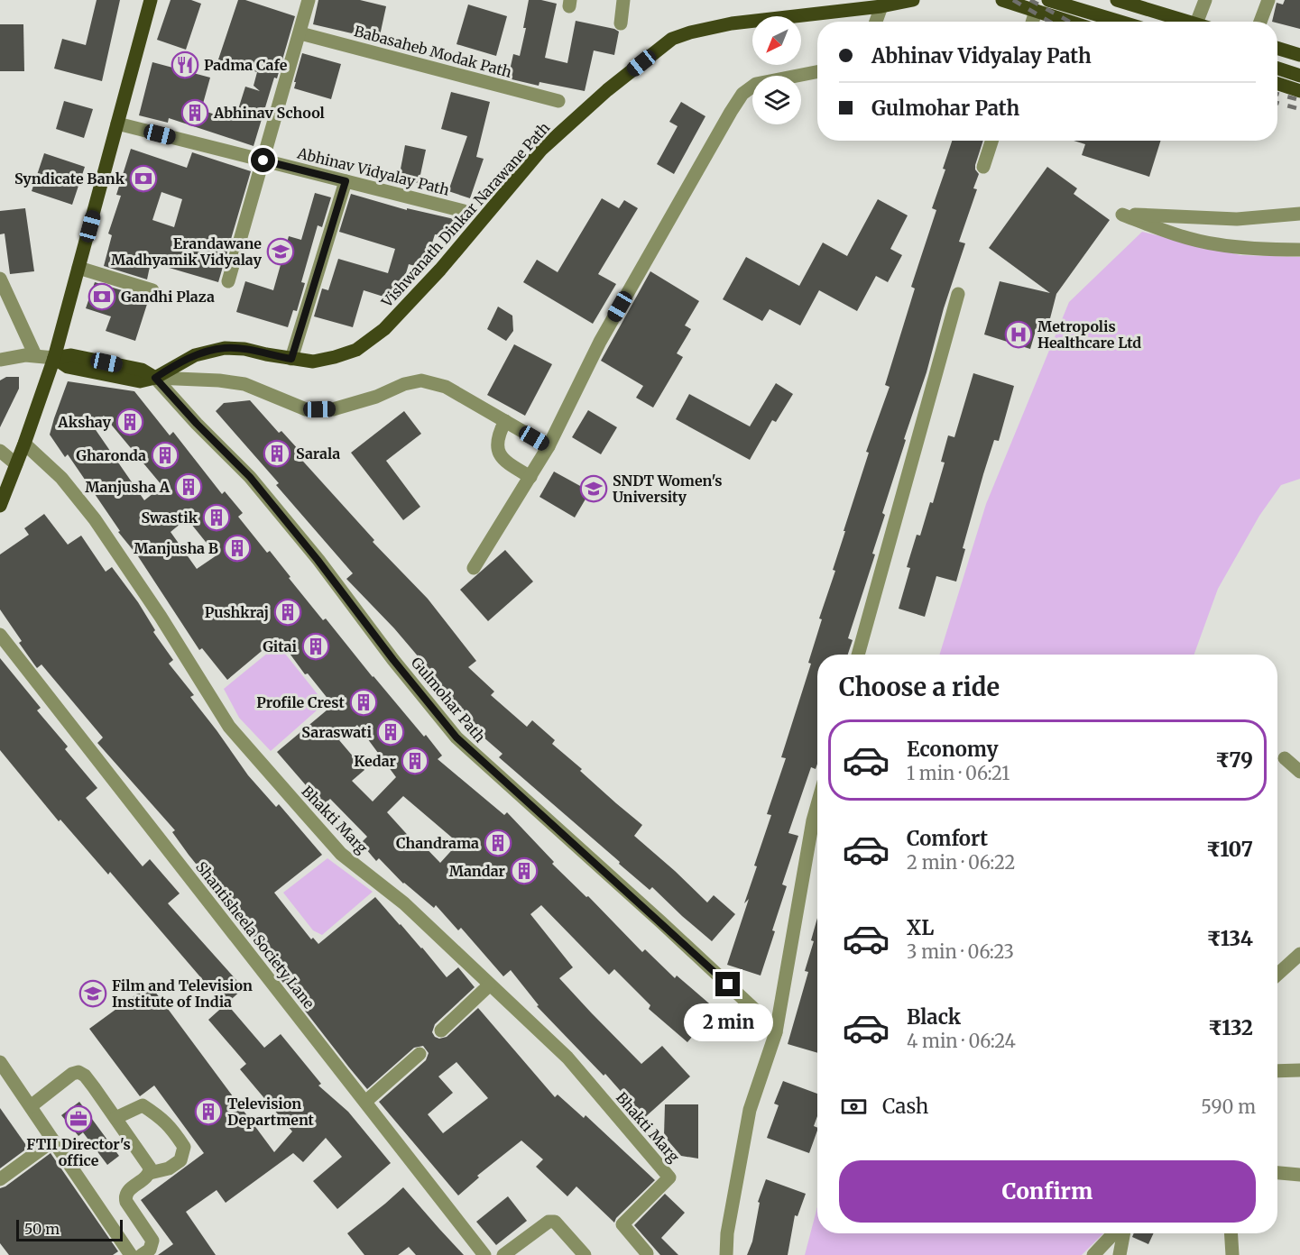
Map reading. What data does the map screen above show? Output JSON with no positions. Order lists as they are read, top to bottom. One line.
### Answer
{"streets":{"main road":["Vishwanath Dinkar Narawane Path"],"street":["Babasaheb Modak Path","Abhinav Vidyalay Path","Gulmohar Path","Bhakti Marg","Shantisheela Society Lane"]},"crossings":[["Vishwanath Dinkar Narawane Path","Gulmohar Path"]],"places":{"restaurant":["Padma Cafe"],"building":["Abhinav School","Akshay","Sarala","Gharonda","Manjusha A","Swastik","Manjusha B","Pushkraj","Gitai","Profile Crest","Saraswati","Kedar","Chandrama","Mandar","Television Department"],"bank":["Syndicate Bank","Gandhi Plaza"],"school or university":["Erandawane Madhyamik Vidyalay","SNDT Women's University","Film and Television Institute of India"],"hospital":["Metropolis Healthcare Ltd"],"office":["FTII Director's office"]},"scale_bar":"50 m","north":"bottom left","page":{"banner":["Abhinav Vidyalay Path","Gulmohar Path"],"heading":"Choose a ride","list":[{"name":"Economy","note":"1 min · 06:21","value":"₹79"},{"name":"Comfort","note":"2 min · 06:22","value":"₹107"},{"name":"XL","note":"3 min · 06:23","value":"₹134"},{"name":"Black","note":"4 min · 06:24","value":"₹132"}],"bubble":"2 min","pay":["Cash","590 m"],"buttons":"Confirm","scale":"50 m"}}
